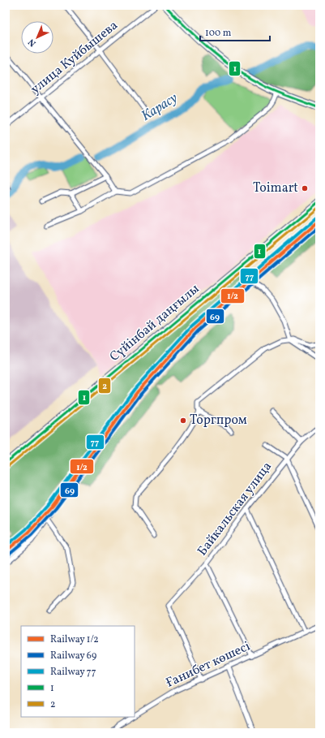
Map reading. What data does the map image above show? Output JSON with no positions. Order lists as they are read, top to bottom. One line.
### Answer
{"streets":{"main road":["Сүйінбай даңғылы"],"street":["улица Куйбышева","Байкальская улица","Ғанибет көшесі"]},"crossings":[["Байкальская улица","Ғанибет көшесі"]],"water":["Карасу"],"places":["Toimart","Торгпром"],"lines":["transit line 1","transit line 2","rail line 77","rail line 1/2","rail line 69"],"legend":["Railway 1/2","Railway 69","Railway 77","1","2"],"scale_bar":"100 m","north":"bottom left"}
